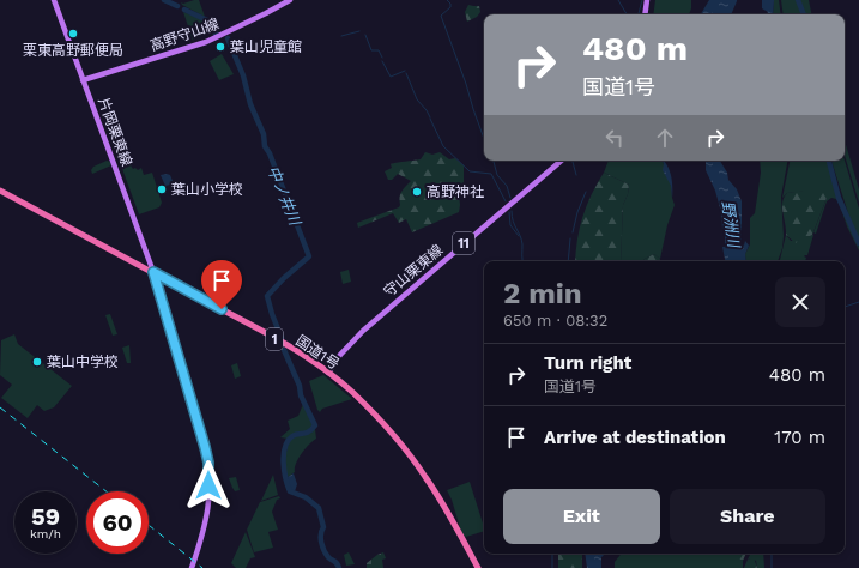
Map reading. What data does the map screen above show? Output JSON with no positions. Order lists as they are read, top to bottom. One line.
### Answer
{"streets":{"highway":["1","国道1号"],"main road":["高野守山線","片岡栗東線","11","守山栗東線"]},"crossings":[["高野守山線","片岡栗東線"],["片岡栗東線","国道1号"],["守山栗東線","国道1号"]],"water":["中ノ井川","野洲川"],"places":["栗東高野郵便局","葉山児童館","葉山小学校","高野神社","葉山中学校"],"page":{"turn":["480 m","国道1号"],"heading":["2 min","650 m · 08:32"],"list":[{"name":"Turn right","note":"国道1号","value":"480 m"},{"name":"Arrive at destination","value":"170 m"}],"buttons":["Exit","Share"],"speed":"59 km/h","limit":"60"}}
